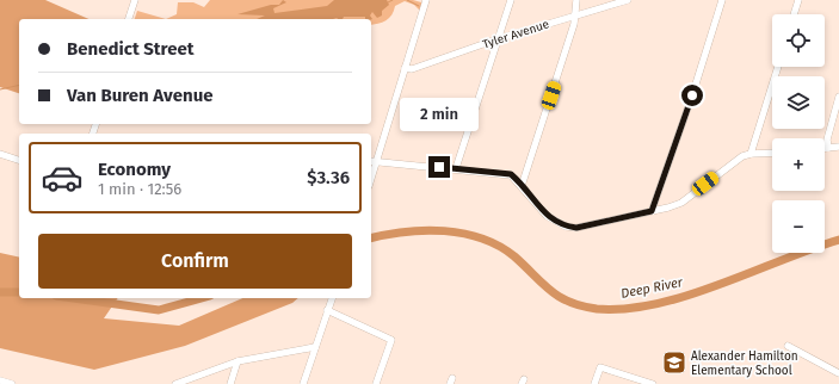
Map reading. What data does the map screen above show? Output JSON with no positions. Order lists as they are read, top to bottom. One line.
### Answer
{"streets":{"street":["Tyler Avenue"]},"water":["Deep River"],"places":{"school or university":["Alexander Hamilton Elementary School"]},"page":{"map_buttons":["+","−"],"banner":["Benedict Street","Van Buren Avenue"],"bubble":"2 min","list":[{"name":"Economy","note":"1 min · 12:56","value":"$3.36"}],"buttons":"Confirm"}}
